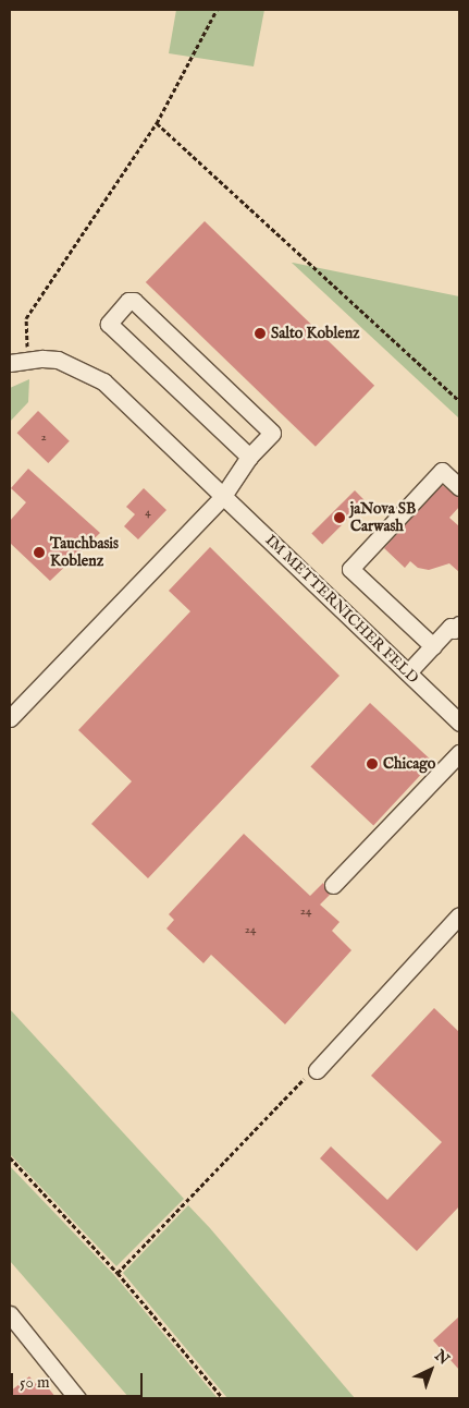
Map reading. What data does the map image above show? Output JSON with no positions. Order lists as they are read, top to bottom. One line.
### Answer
{"streets":{"street":["IM METTERNICHER FELD"]},"places":["Salto Koblenz","jaNova SB Carwash","Tauchbasis Koblenz","Chicago"],"house_numbers":["2","4","24","24"],"scale_bar":"50 m","north":"top right"}
